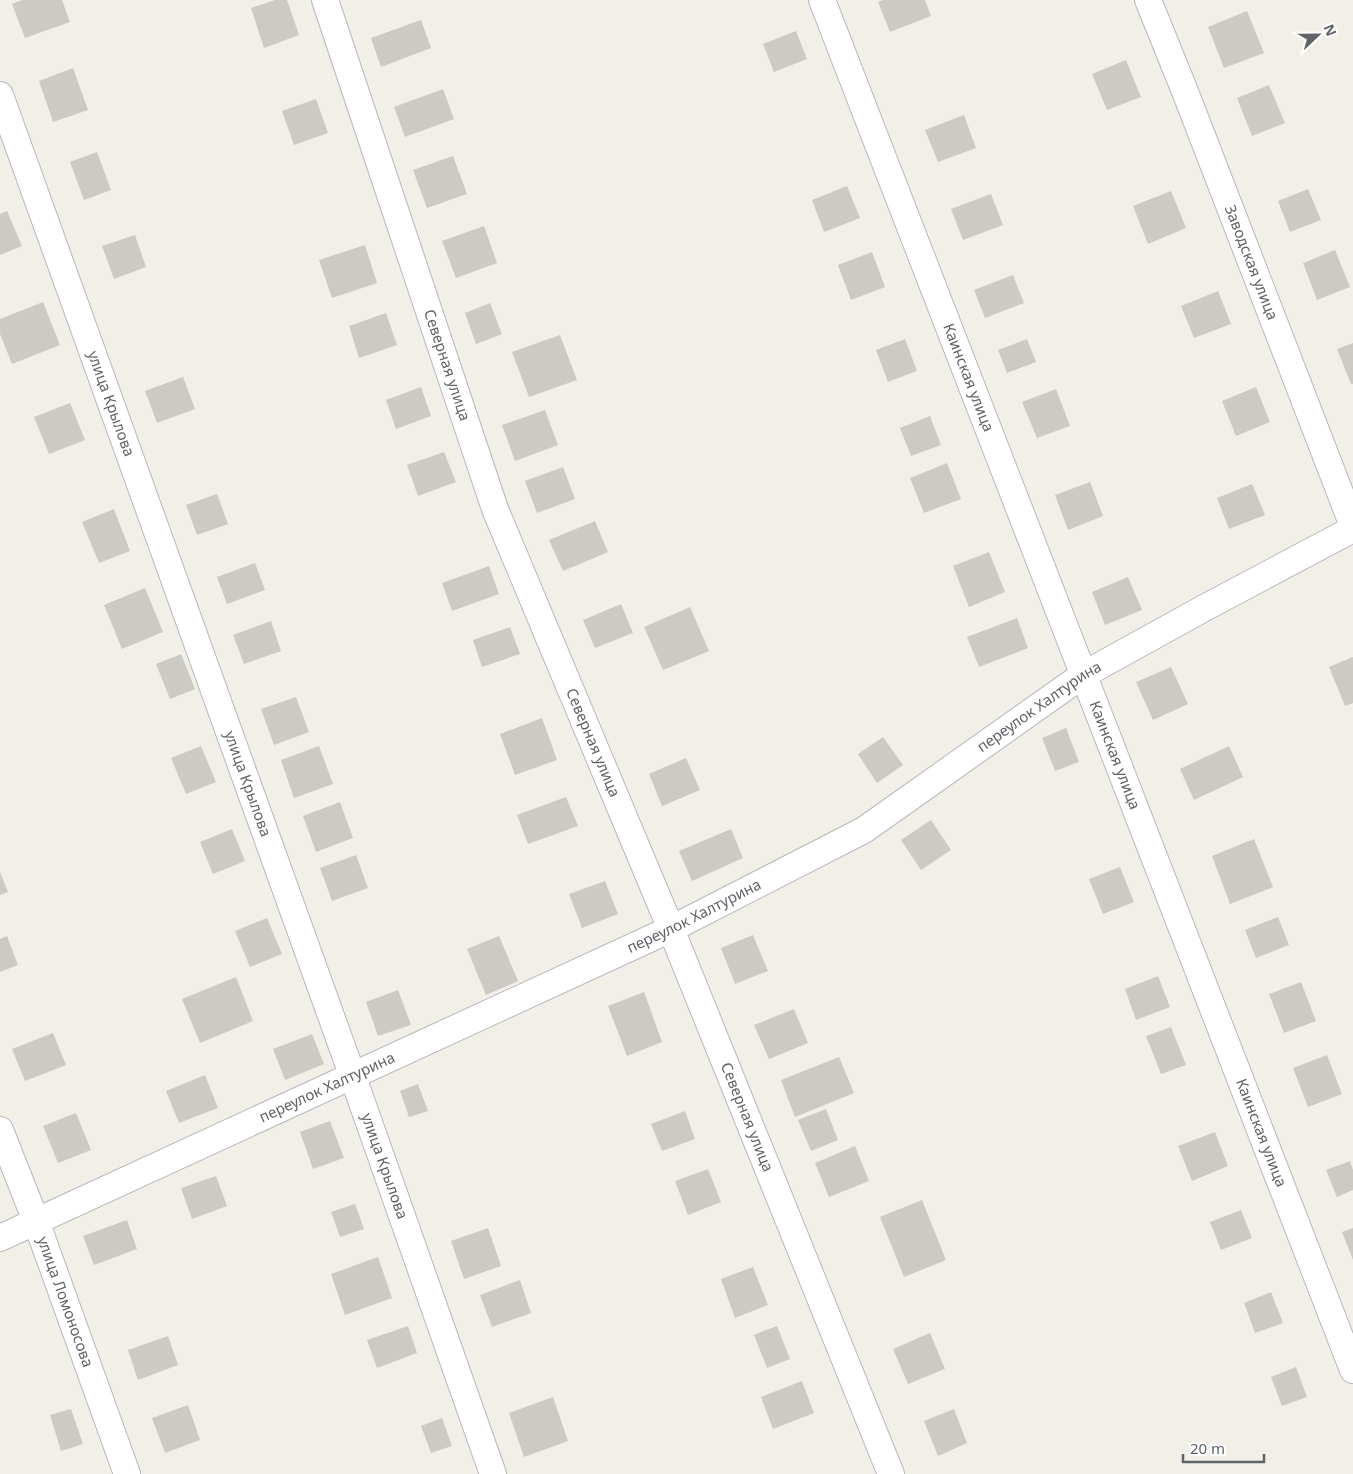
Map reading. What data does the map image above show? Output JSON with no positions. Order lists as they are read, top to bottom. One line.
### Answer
{"streets":{"street":["Заводская улица","Северная улица","Каинская улица","улица Крылова","переулок Халтурина","улица Ломоносова"]},"crossings":[["Заводская улица","переулок Халтурина"],["Северная улица","переулок Халтурина"],["Каинская улица","переулок Халтурина"],["улица Крылова","переулок Халтурина"],["переулок Халтурина","улица Ломоносова"]],"scale_bar":"20 m","north":"right"}
